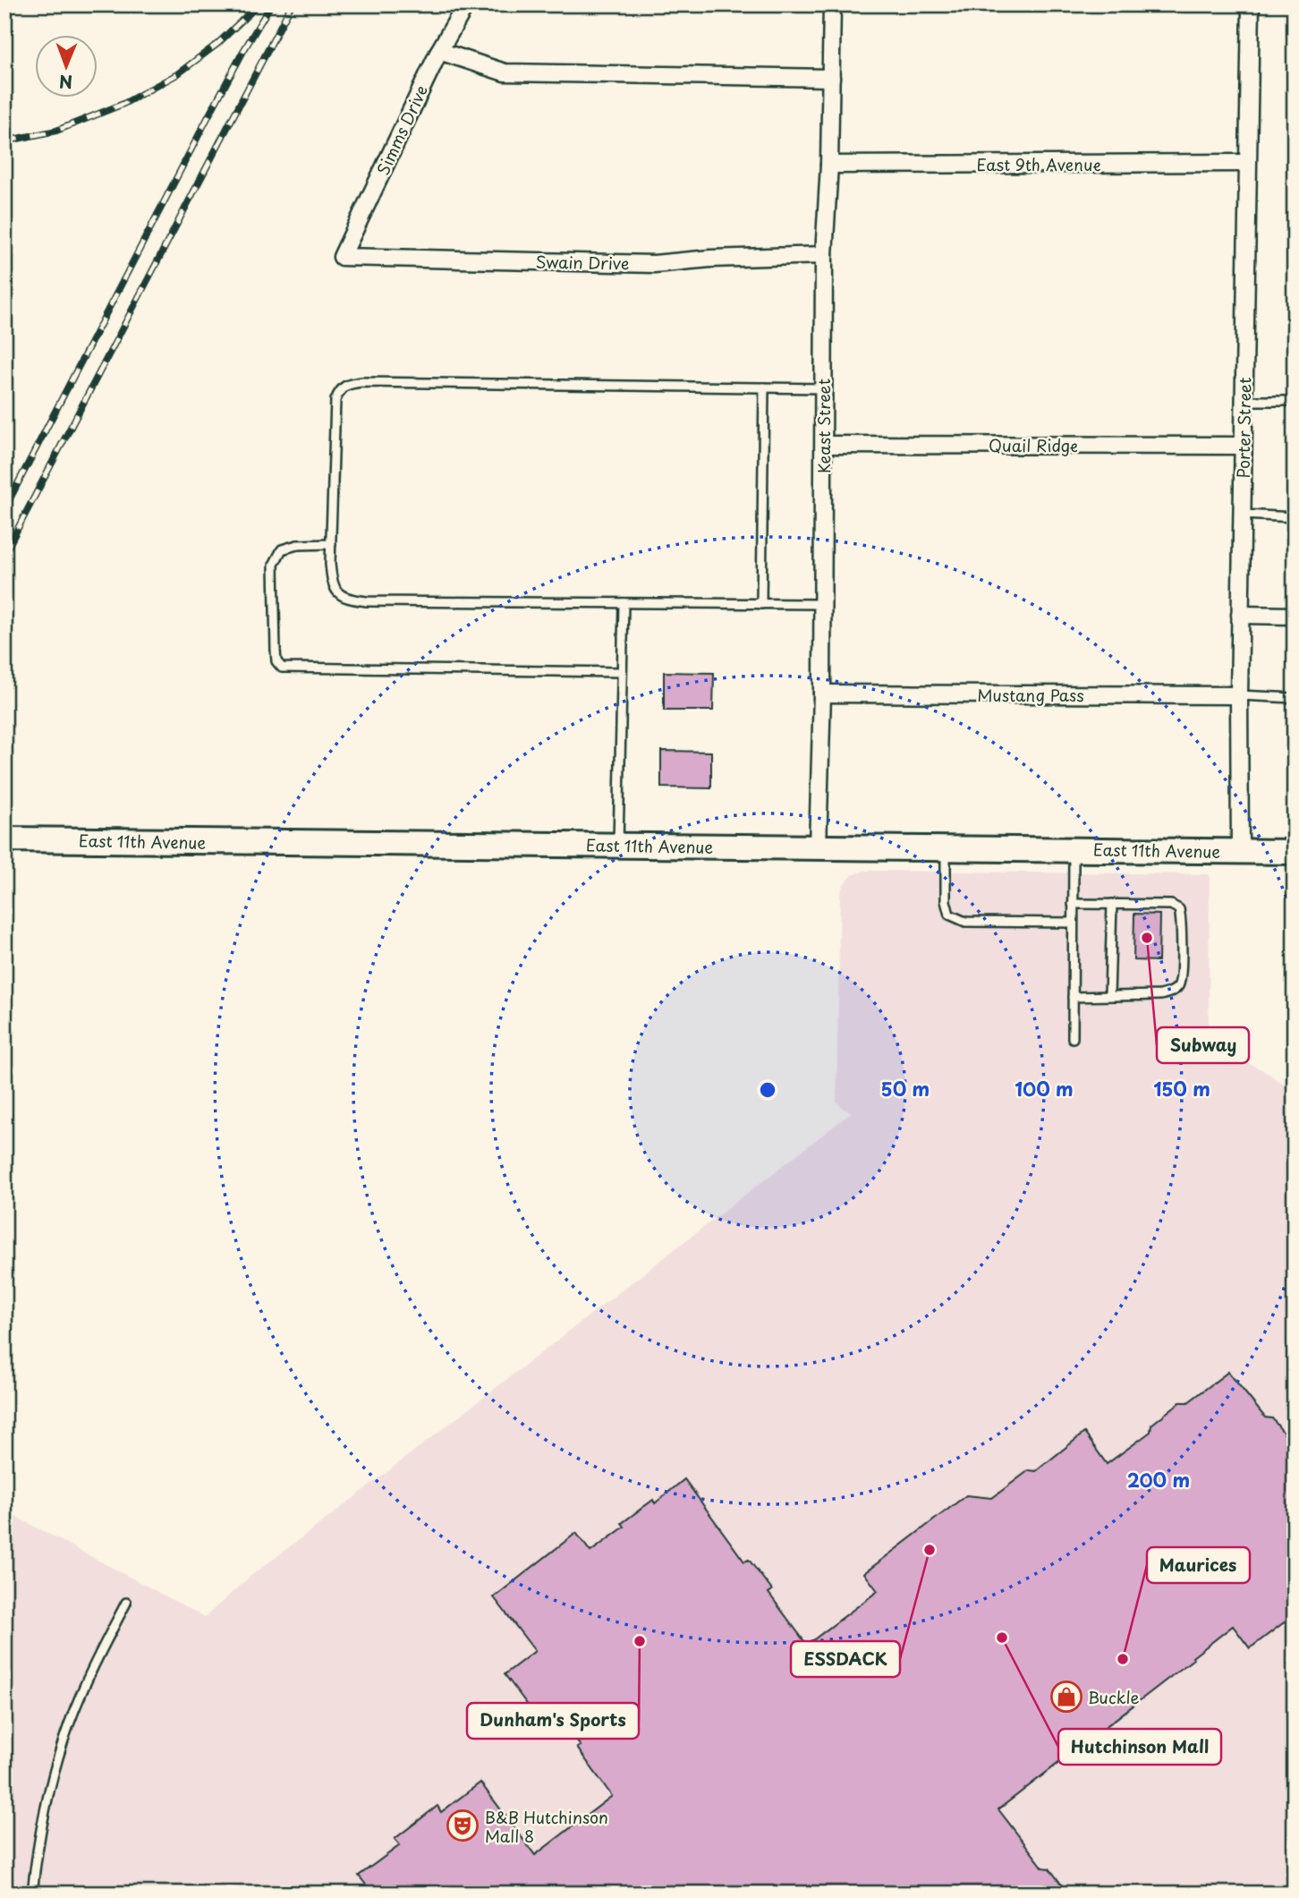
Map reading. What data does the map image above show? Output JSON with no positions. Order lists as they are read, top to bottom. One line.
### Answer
{"streets":{"street":["Simms Drive","East 9th Avenue","Swain Drive","Keast Street","Porter Street","Quail Ridge","Mustang Pass","East 11th Avenue"]},"crossings":[["Simms Drive","Swain Drive"],["East 9th Avenue","Keast Street"],["East 9th Avenue","Porter Street"],["Swain Drive","Keast Street"],["Keast Street","Quail Ridge"],["Keast Street","Mustang Pass"],["Keast Street","East 11th Avenue"],["Porter Street","Quail Ridge"],["Porter Street","Mustang Pass"],["Porter Street","East 11th Avenue"]],"places":{"other":["Subway","ESSDACK","Hutchinson Mall","Dunham's Sports","Maurices"],"shop":["Buckle"],"theatre":["B&B Hutchinson Mall 8"]},"north":"bottom","rings":["50 m","100 m","150 m","200 m"]}
